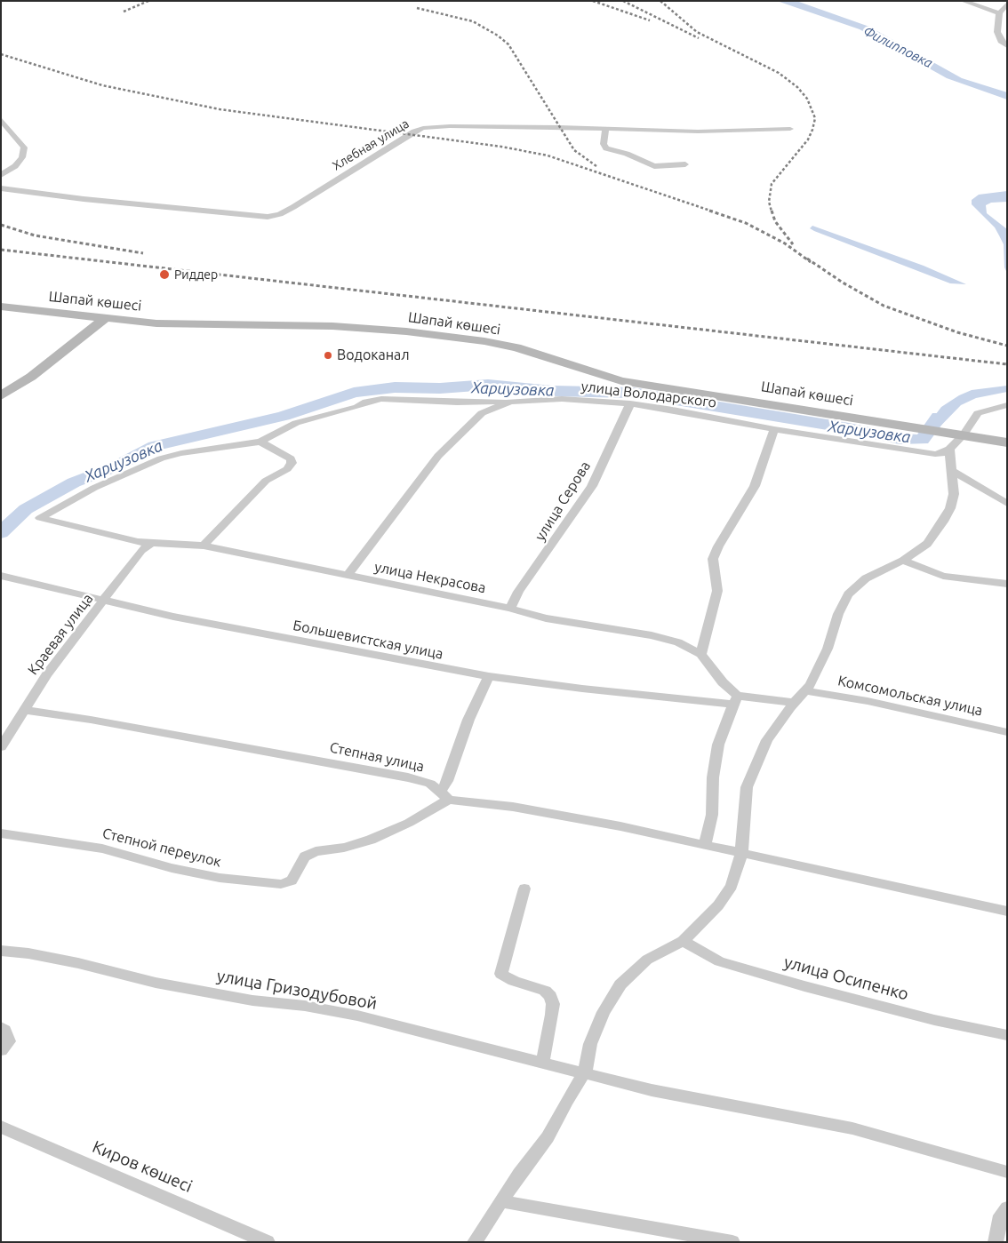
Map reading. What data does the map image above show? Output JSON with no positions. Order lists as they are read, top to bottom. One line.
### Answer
{"streets":{"street":["Хлебная улица","Шапай көшесі","улица Володарского","улица Серова","улица Некрасова","Краевая улица","Большевистская улица","Комсомольская улица","Степная улица","Степной переулок","улица Осипенко","улица Гризодубовой","Киров көшесі"]},"crossings":[["улица Володарского","улица Серова"],["улица Володарского","улица Некрасова"],["улица Серова","улица Некрасова"],["улица Некрасова","Краевая улица"],["улица Некрасова","Большевистская улица"],["Краевая улица","Большевистская улица"],["Краевая улица","Степная улица"],["Степная улица","Степной переулок"]],"water":["Филипповка","Хариузовка"],"places":["Риддер","Водоканал"]}
